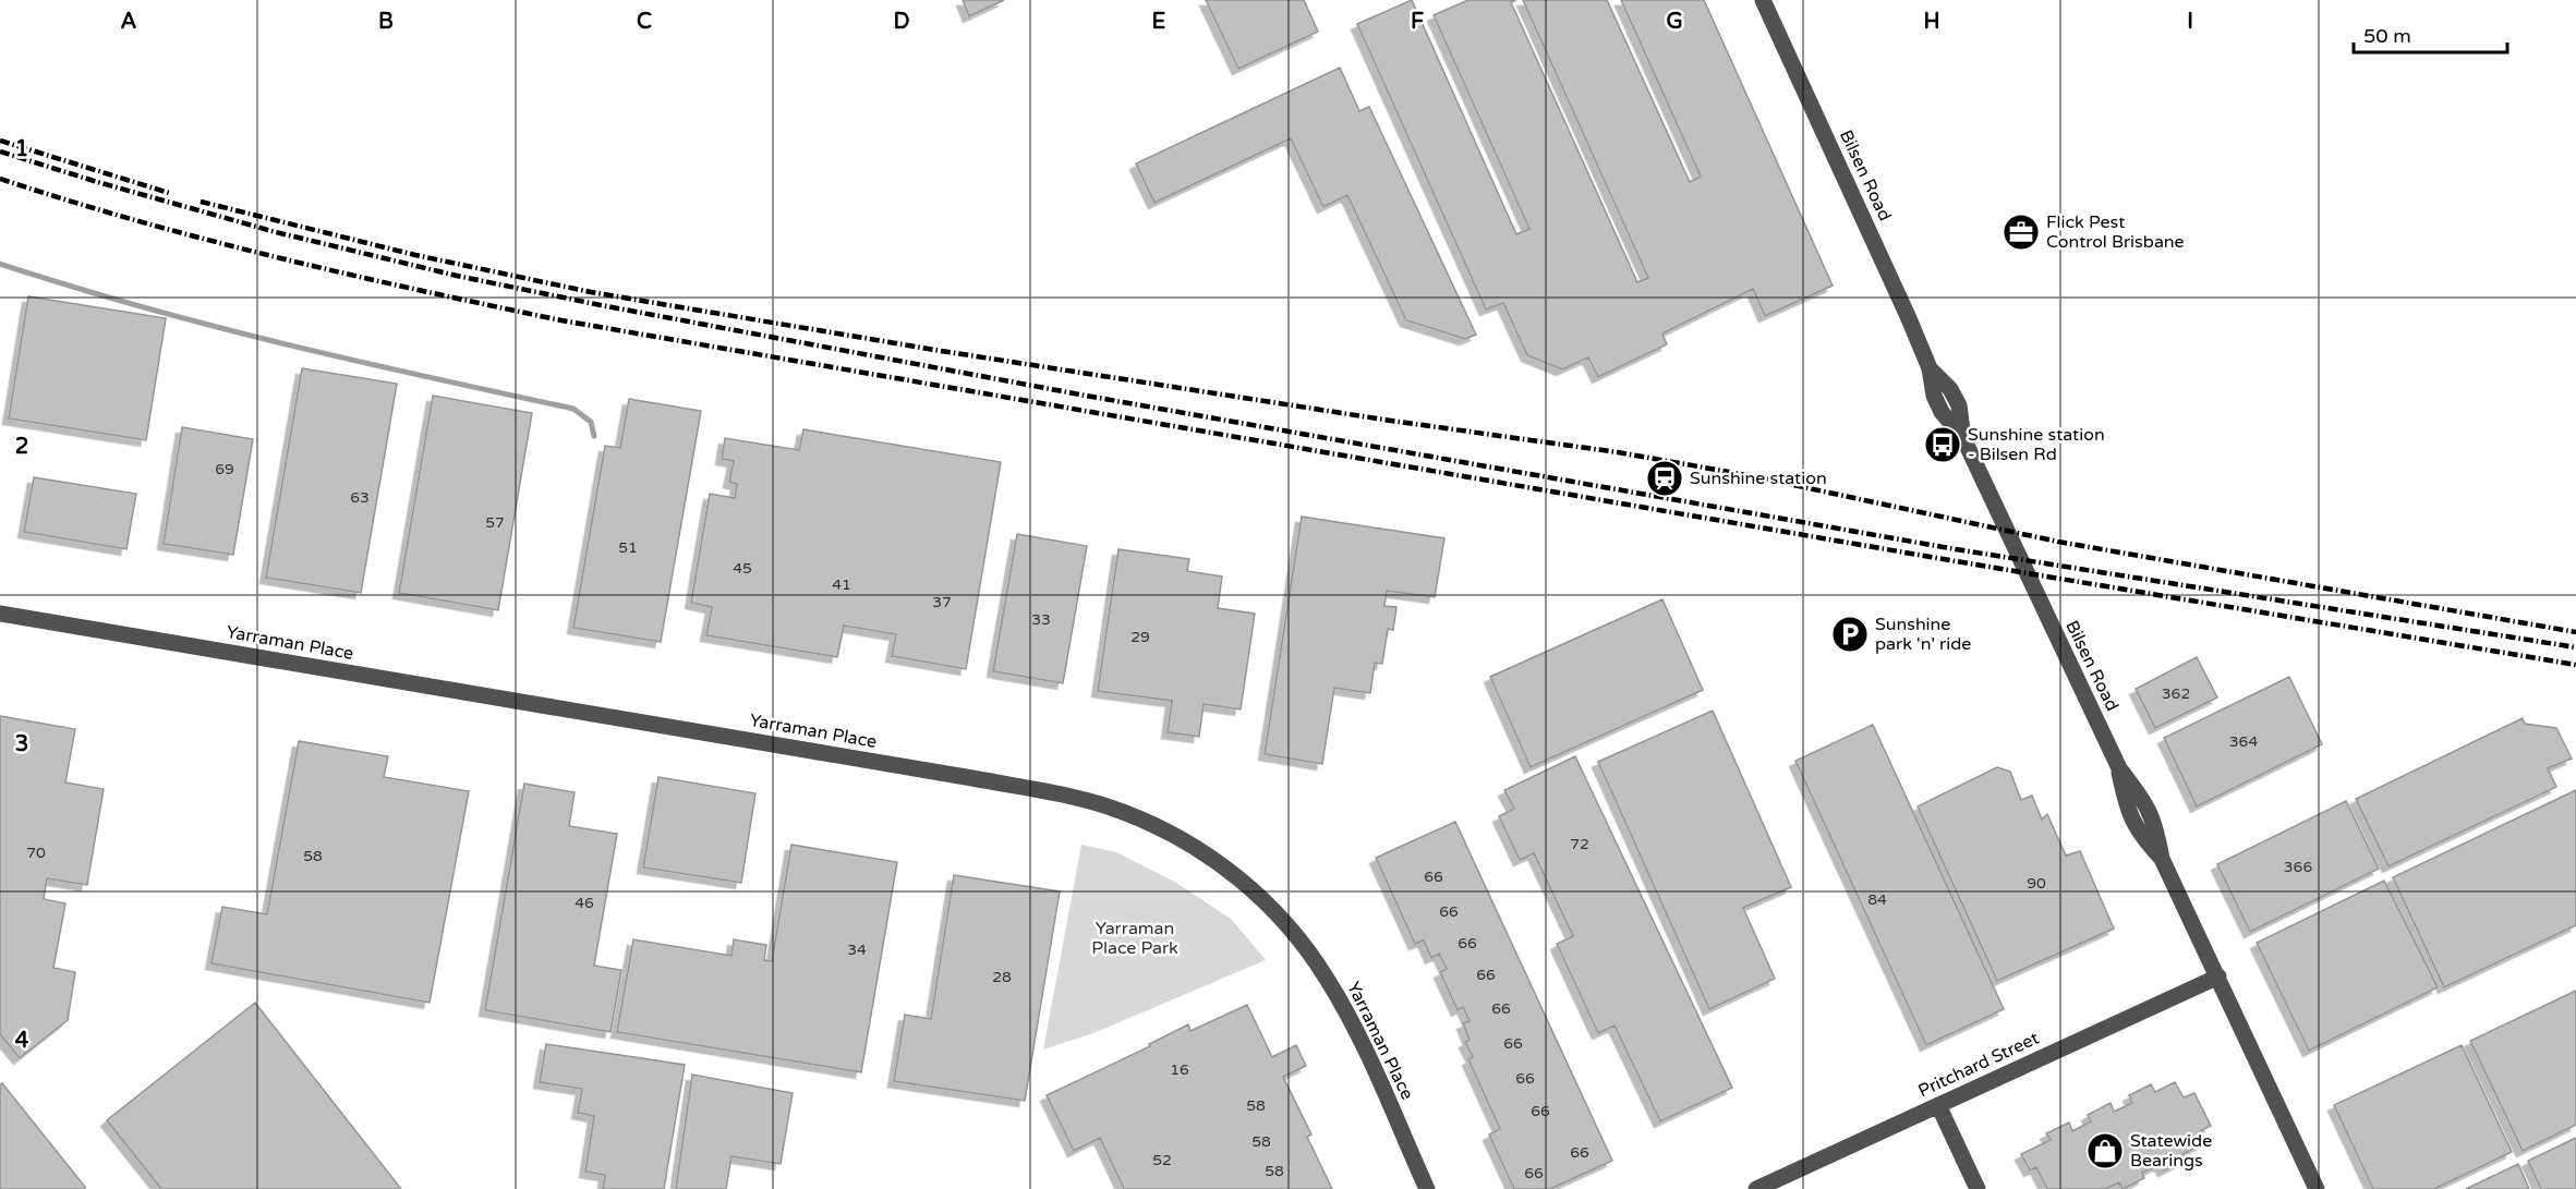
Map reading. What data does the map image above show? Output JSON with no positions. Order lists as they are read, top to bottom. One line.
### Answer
{"streets":{"street":["Bilsen Road","Yarraman Place","Pritchard Street"]},"crossings":[["Bilsen Road","Pritchard Street"]],"parks":["Yarraman Place Park"],"places":{"office":["Flick Pest Control Brisbane"],"bus stop":["Sunshine station - Bilsen Rd"],"station":["Sunshine station"],"parking":["Sunshine park 'n' ride"],"shop":["Statewide Bearings"]},"house_numbers":["69","63","57","51","45","41","37","33","29","362","364","72","70","58","366","66","90","84","46","66","66","34","66","28","66","66","16","66","58","66","58","66","52","58","66"],"scale_bar":"50 m","grid":{"columns":["A","B","C","D","E","F","G","H","I"],"rows":["1","2","3","4"]}}
